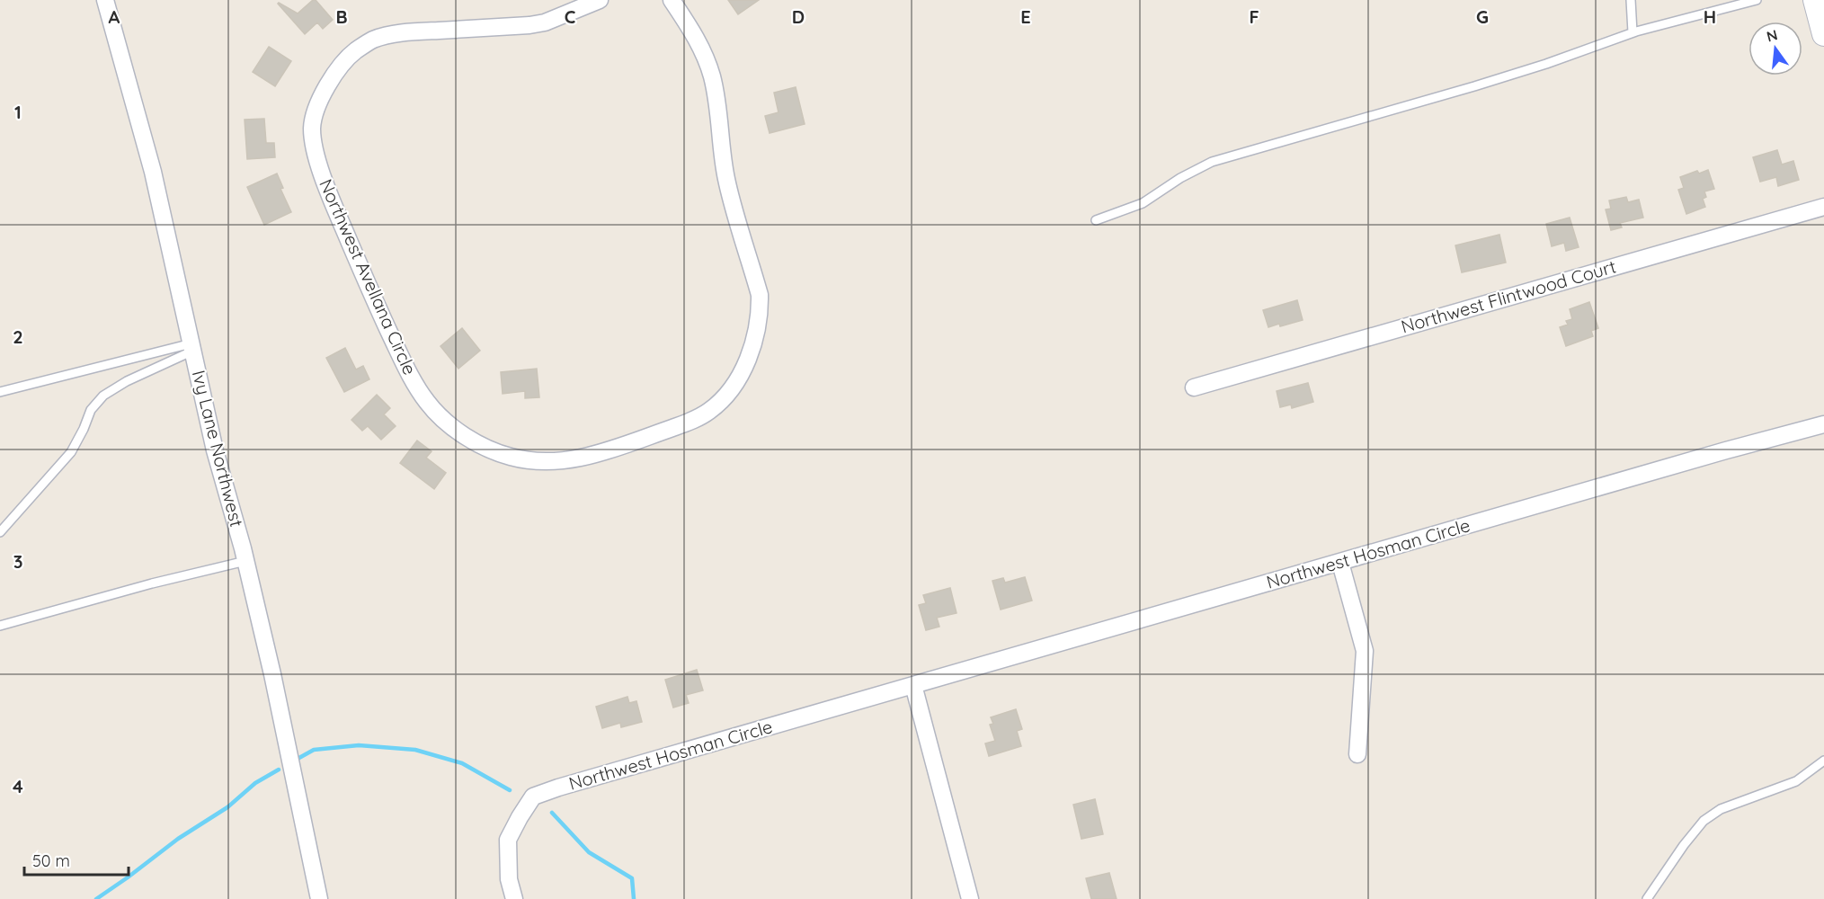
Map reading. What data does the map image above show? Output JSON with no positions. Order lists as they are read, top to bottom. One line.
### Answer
{"streets":{"street":["Northwest Avellana Circle","Northwest Flintwood Court","Ivy Lane Northwest","Northwest Hosman Circle"]},"scale_bar":"50 m","north":"top","grid":{"columns":["A","B","C","D","E","F","G","H"],"rows":["1","2","3","4"]}}
